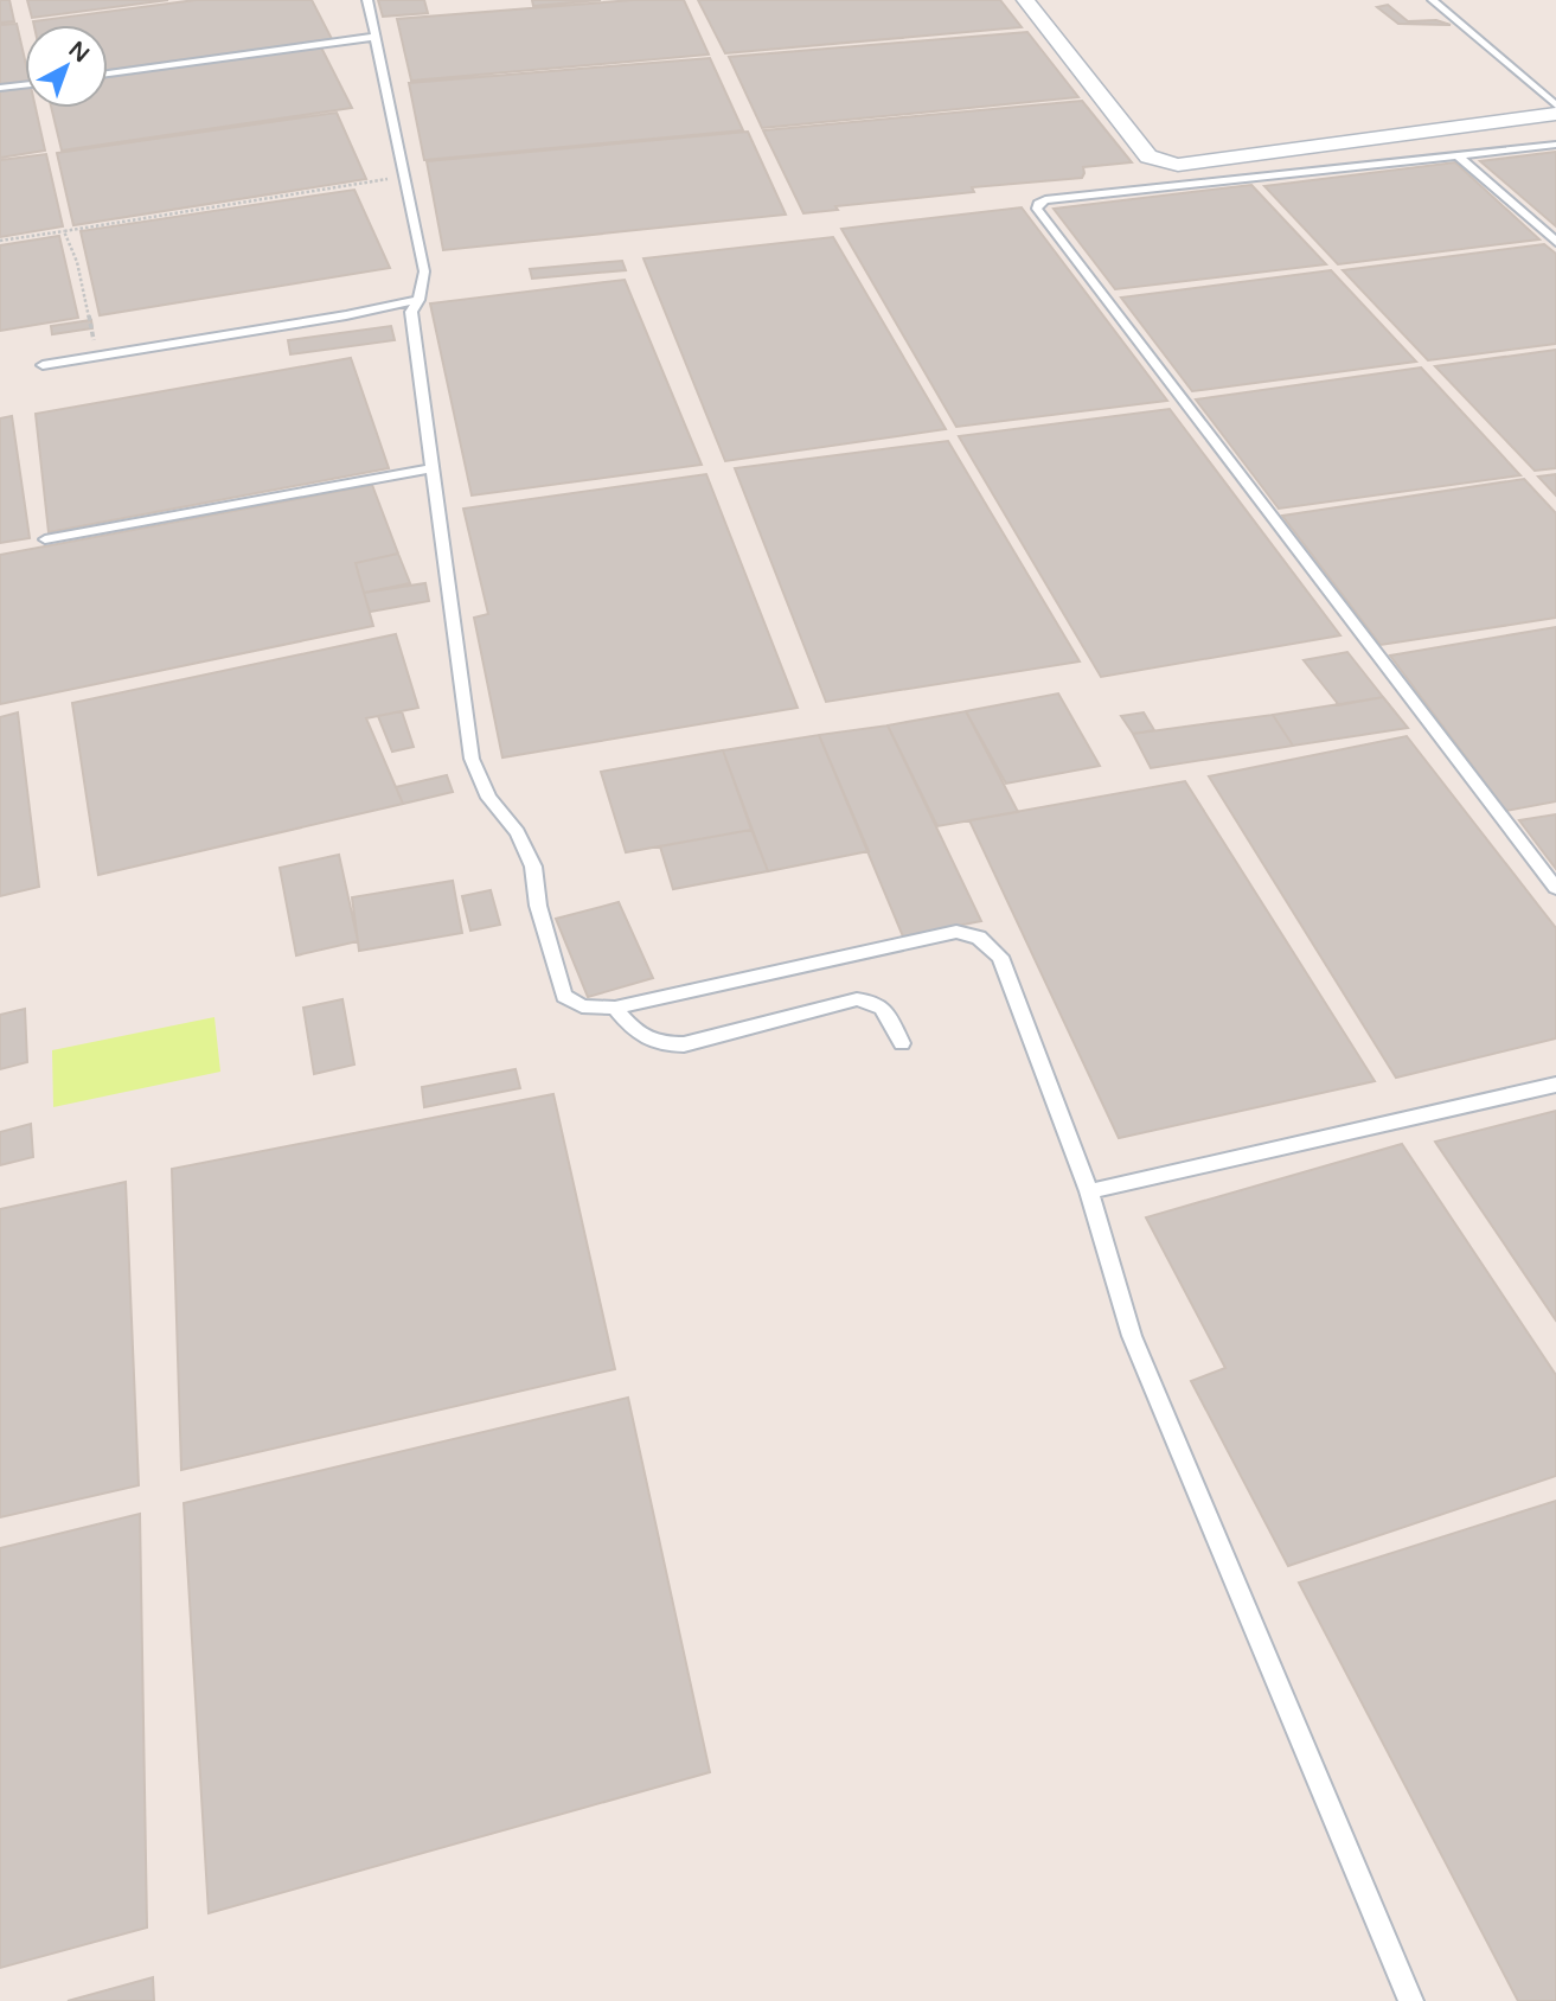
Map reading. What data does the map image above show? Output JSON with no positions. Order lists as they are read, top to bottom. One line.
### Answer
{"north":"top right"}
